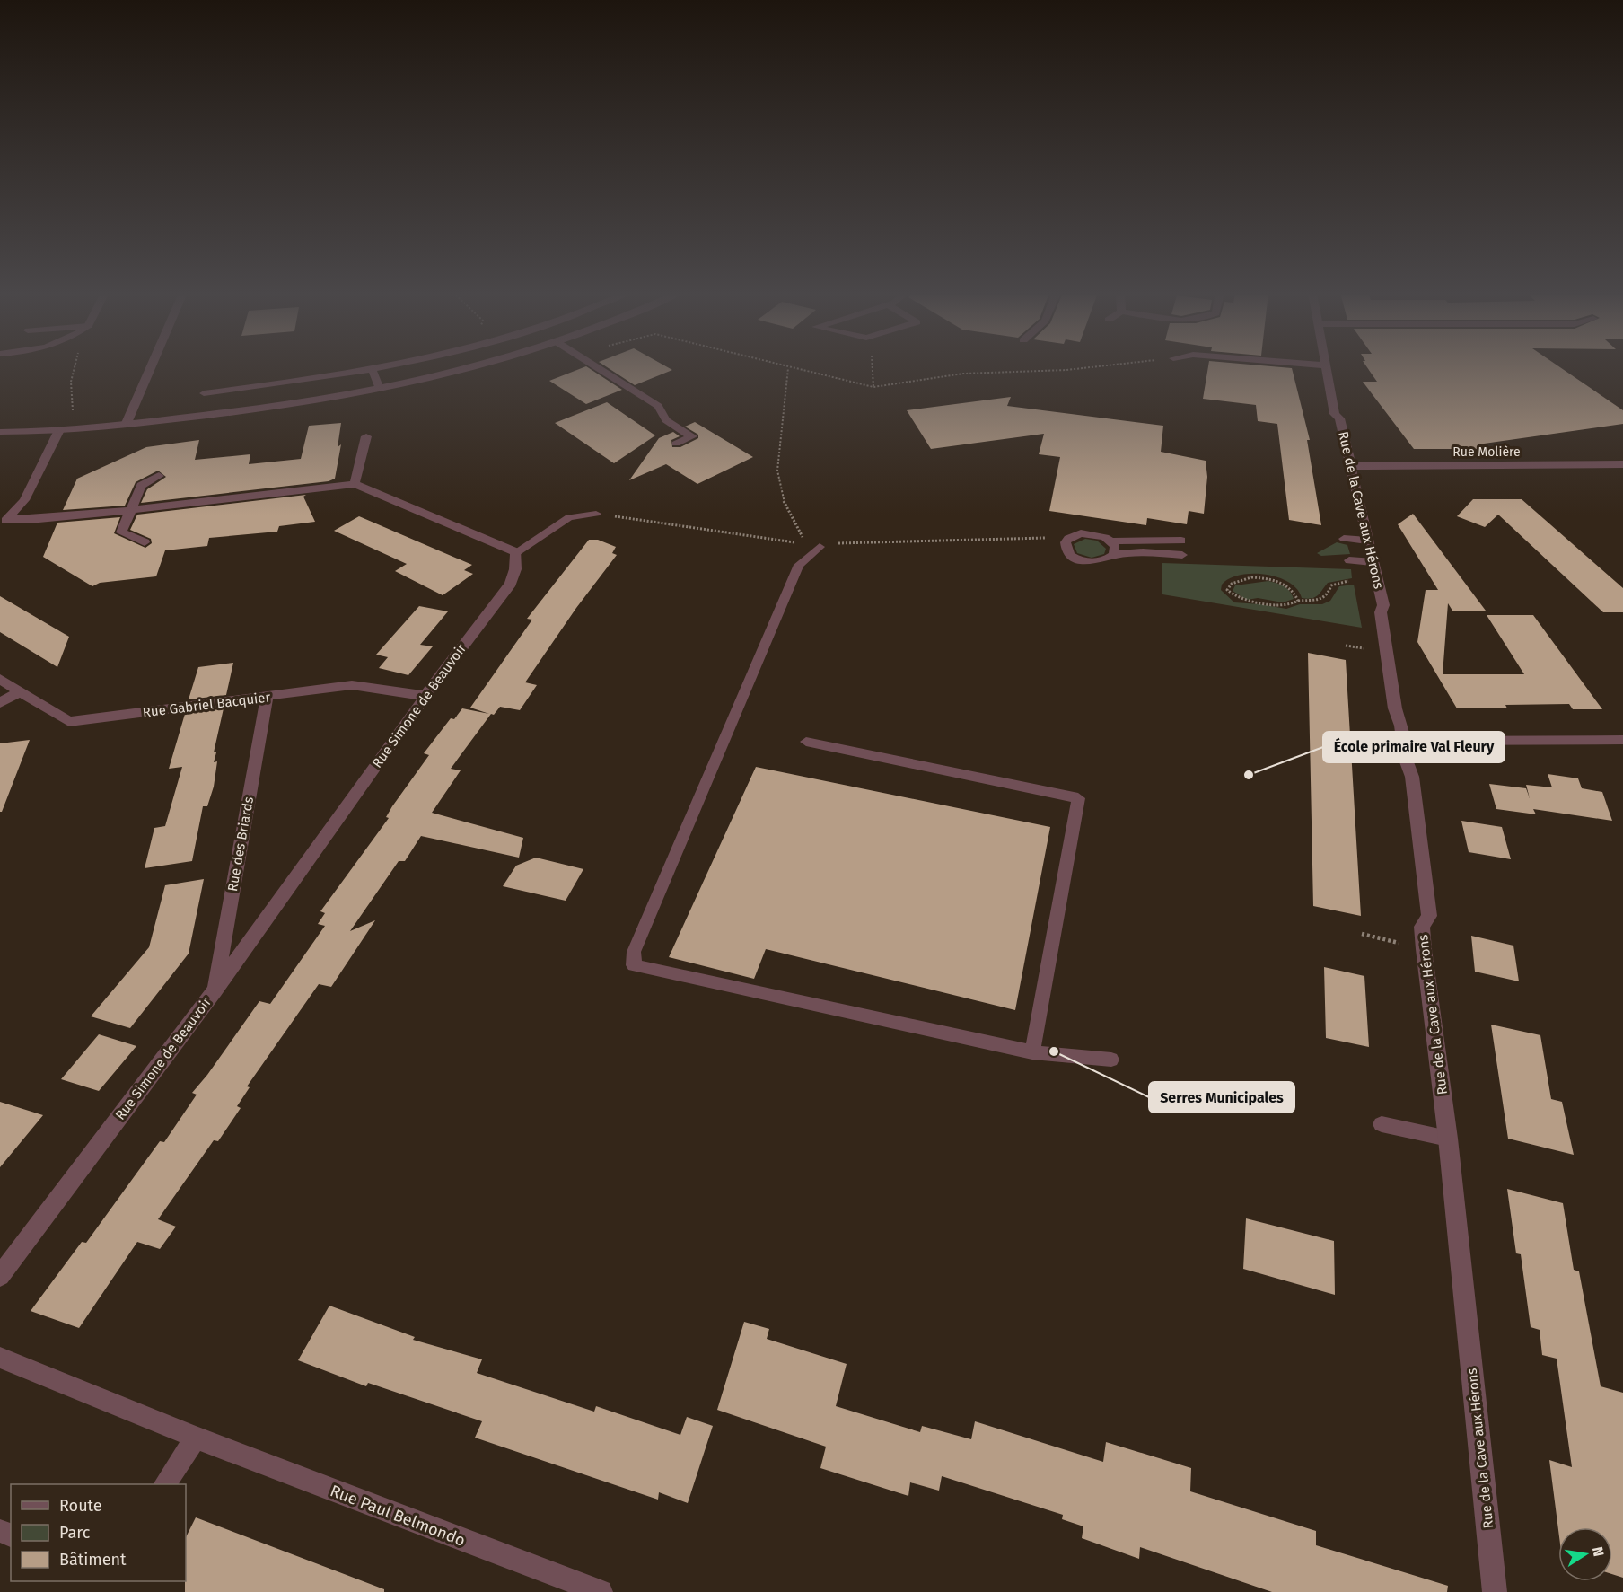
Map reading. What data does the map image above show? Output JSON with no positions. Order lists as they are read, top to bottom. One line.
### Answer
{"streets":{"street":["Rue Molière","Rue de la Cave aux Hérons","Rue Gabriel Bacquier","Rue Simone de Beauvoir","Rue des Briards","Rue Paul Belmondo"]},"crossings":[["Rue Molière","Rue de la Cave aux Hérons"],["Rue Gabriel Bacquier","Rue Simone de Beauvoir"],["Rue Gabriel Bacquier","Rue des Briards"],["Rue Simone de Beauvoir","Rue des Briards"]],"places":["École primaire Val Fleury","Serres Municipales"],"legend":["Route","Parc","Bâtiment"],"north":"right"}
